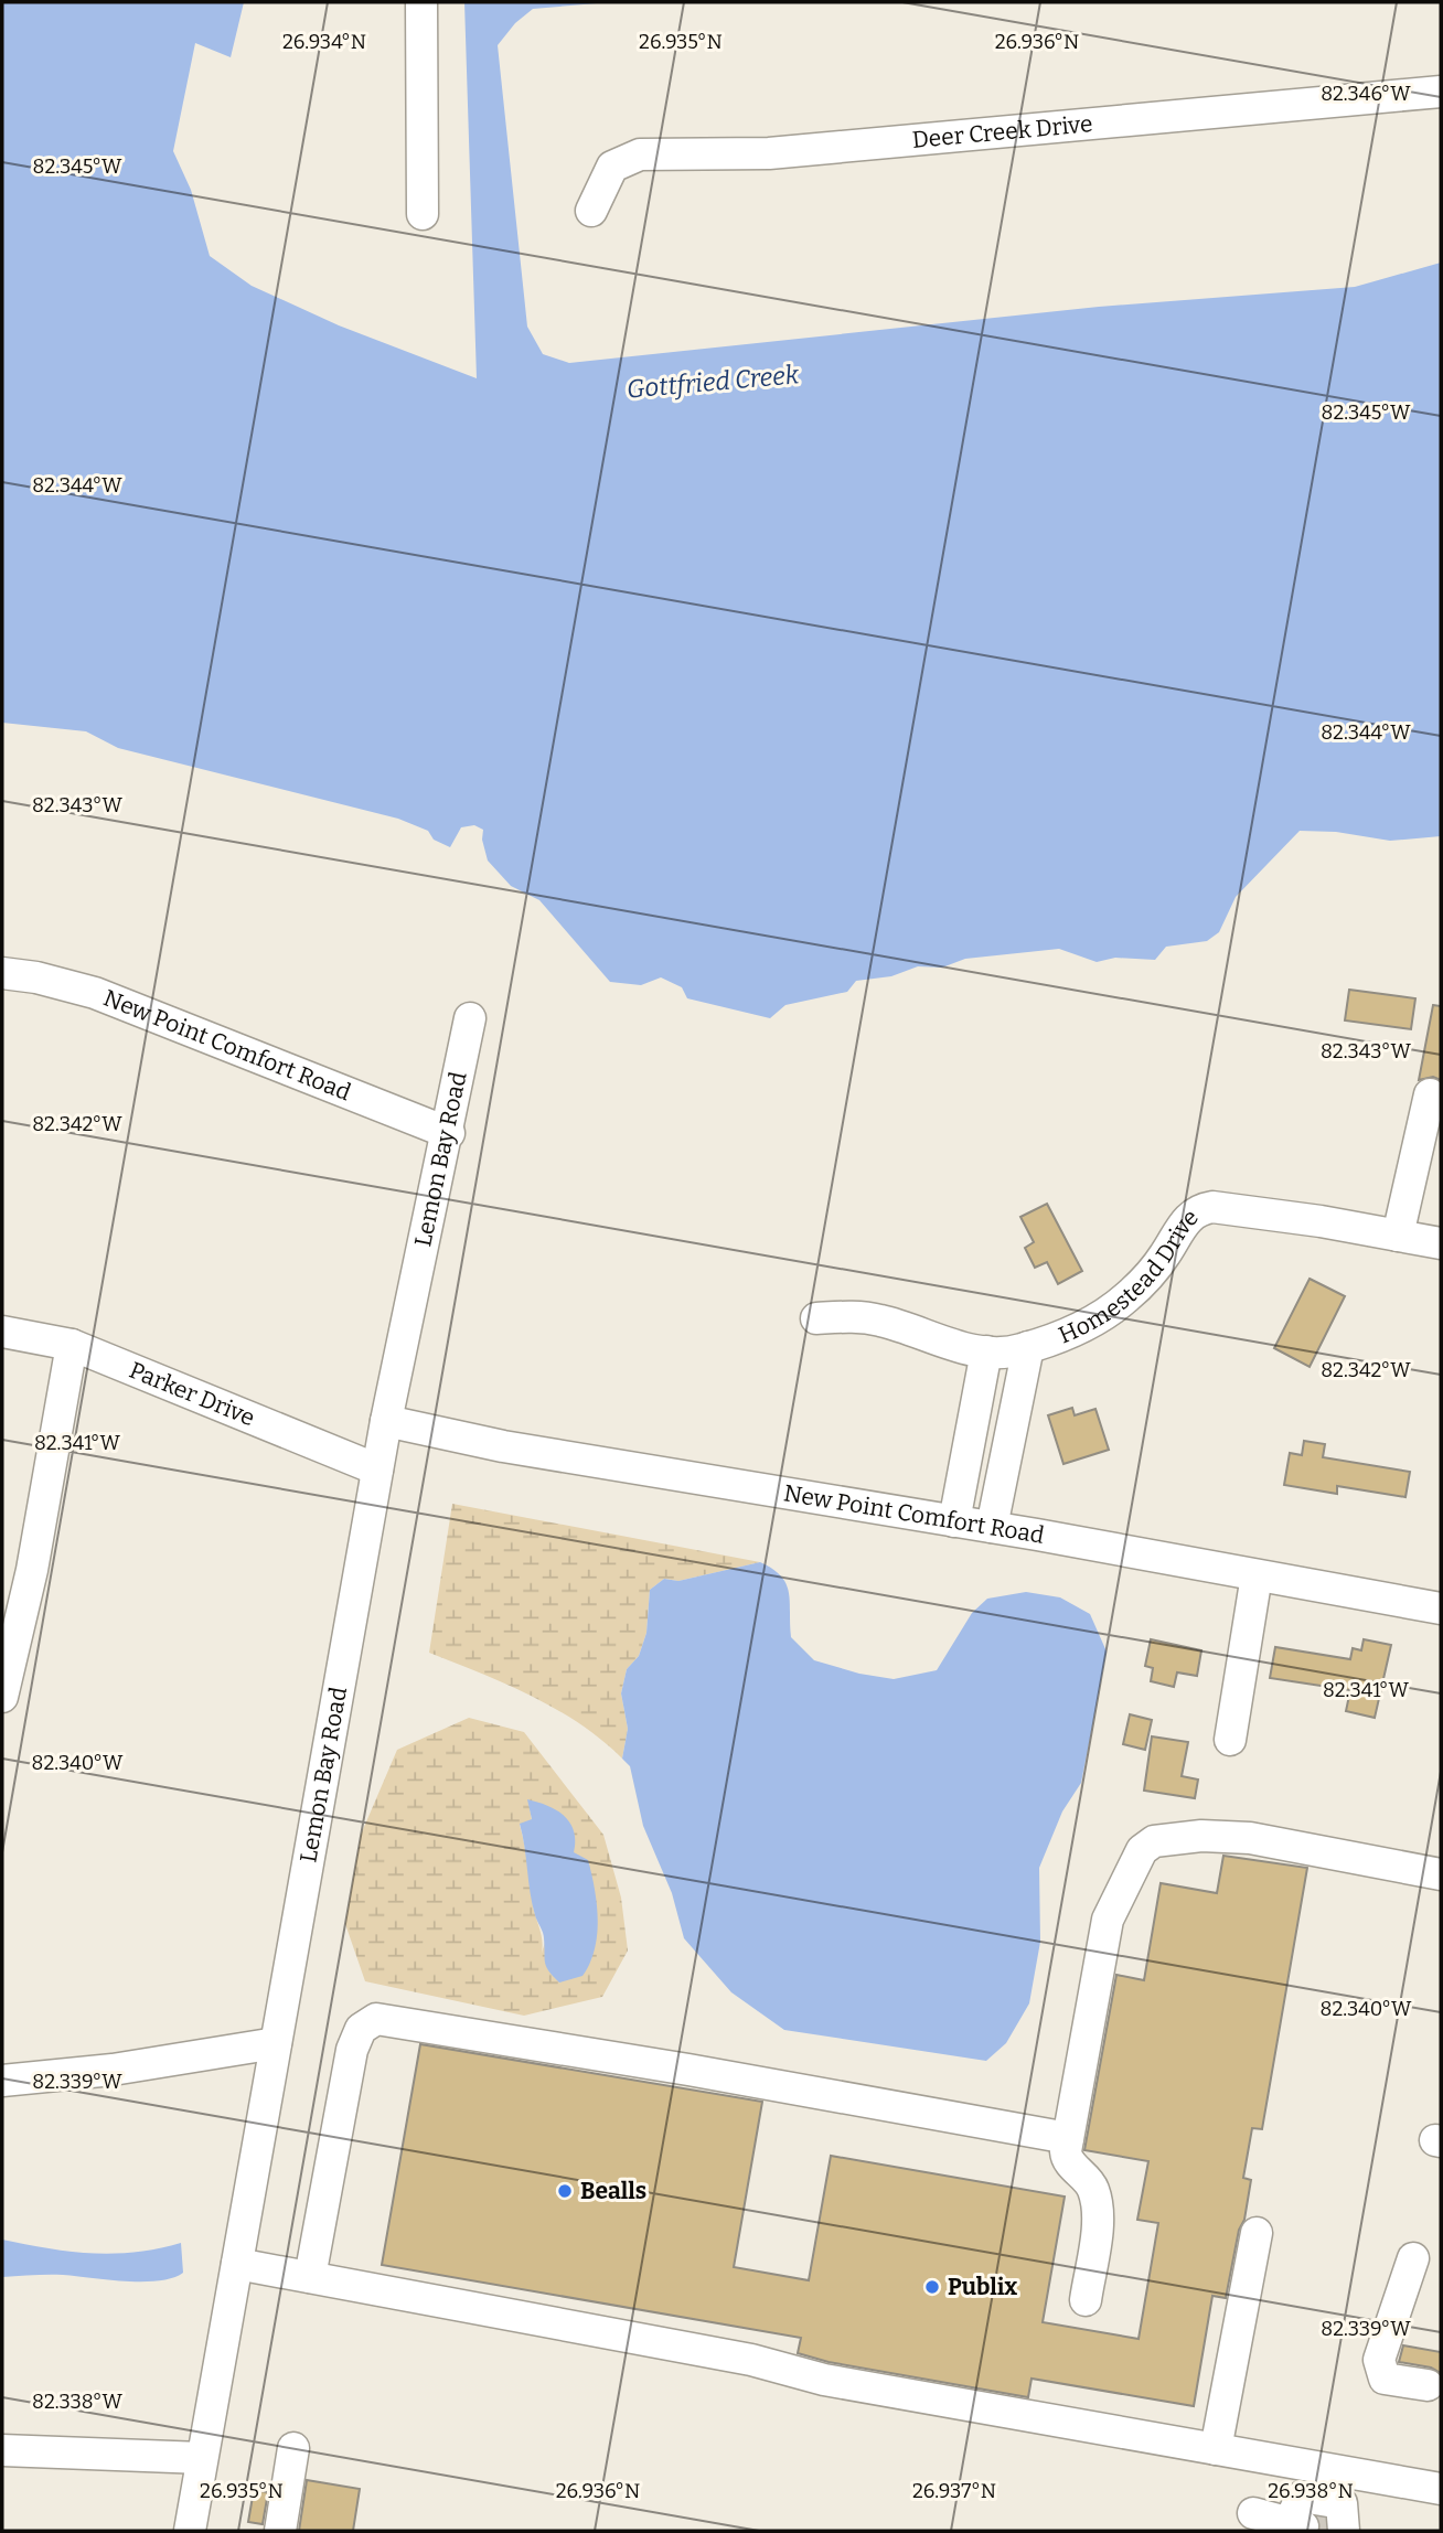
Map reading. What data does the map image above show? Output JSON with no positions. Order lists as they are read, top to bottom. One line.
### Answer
{"streets":{"street":["Deer Creek Drive","New Point Comfort Road","Lemon Bay Road","Homestead Drive","Parker Drive"]},"crossings":[["New Point Comfort Road","Lemon Bay Road"],["Lemon Bay Road","Parker Drive"]],"water":["Gottfried Creek"],"places":["Bealls","Publix"],"coordinates":["26.934°N","26.935°N","26.936°N","82.346°W","82.345°W","82.344°W","82.343°W","82.342°W","82.341°W","82.340°W","82.339°W","82.338°W","26.937°N","26.938°N"]}
